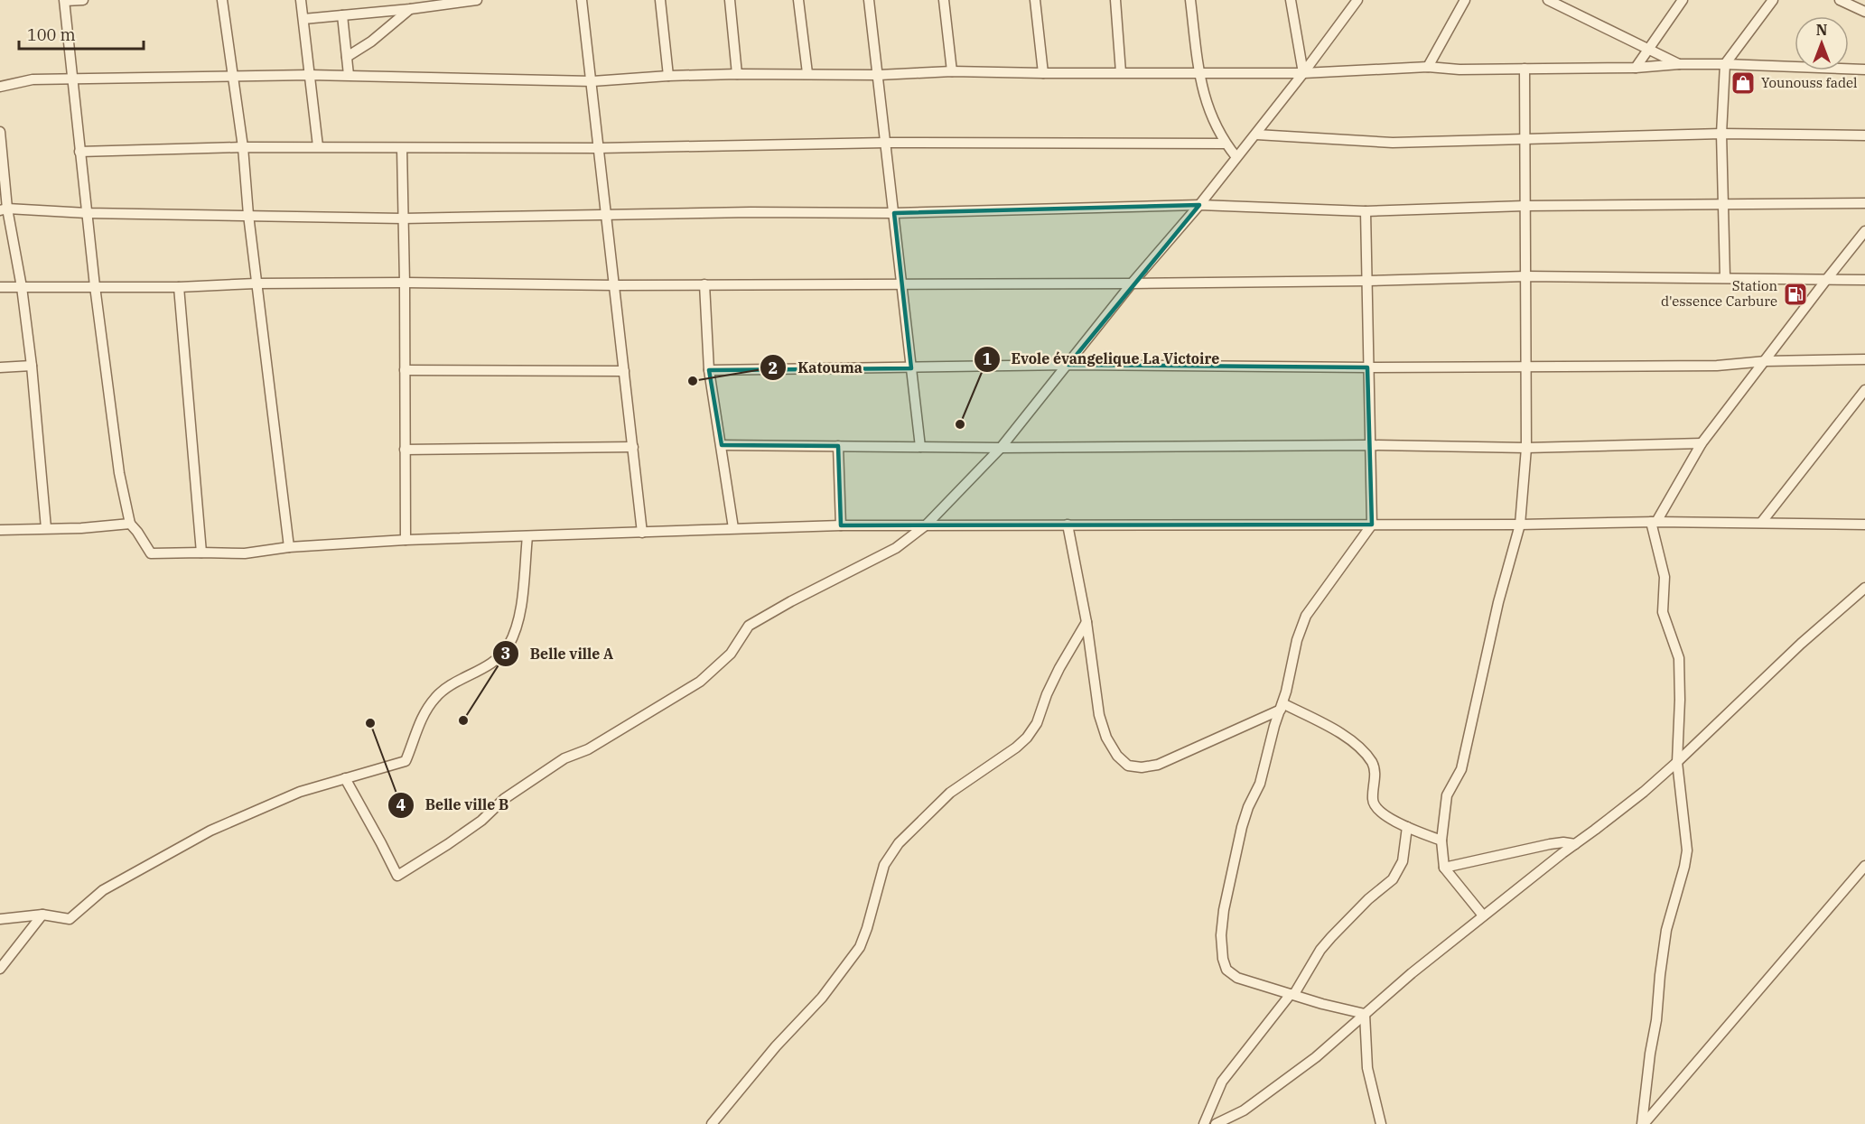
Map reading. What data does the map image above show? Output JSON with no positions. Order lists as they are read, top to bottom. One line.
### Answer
{"places":{"shop":["Younouss fadel"],"fuel station":["Station d'essence Carbure"],"other":["Katouma","Evole évangelique La Victoire","Belle ville A","Belle ville B"]},"scale_bar":"100 m","north":"top"}
